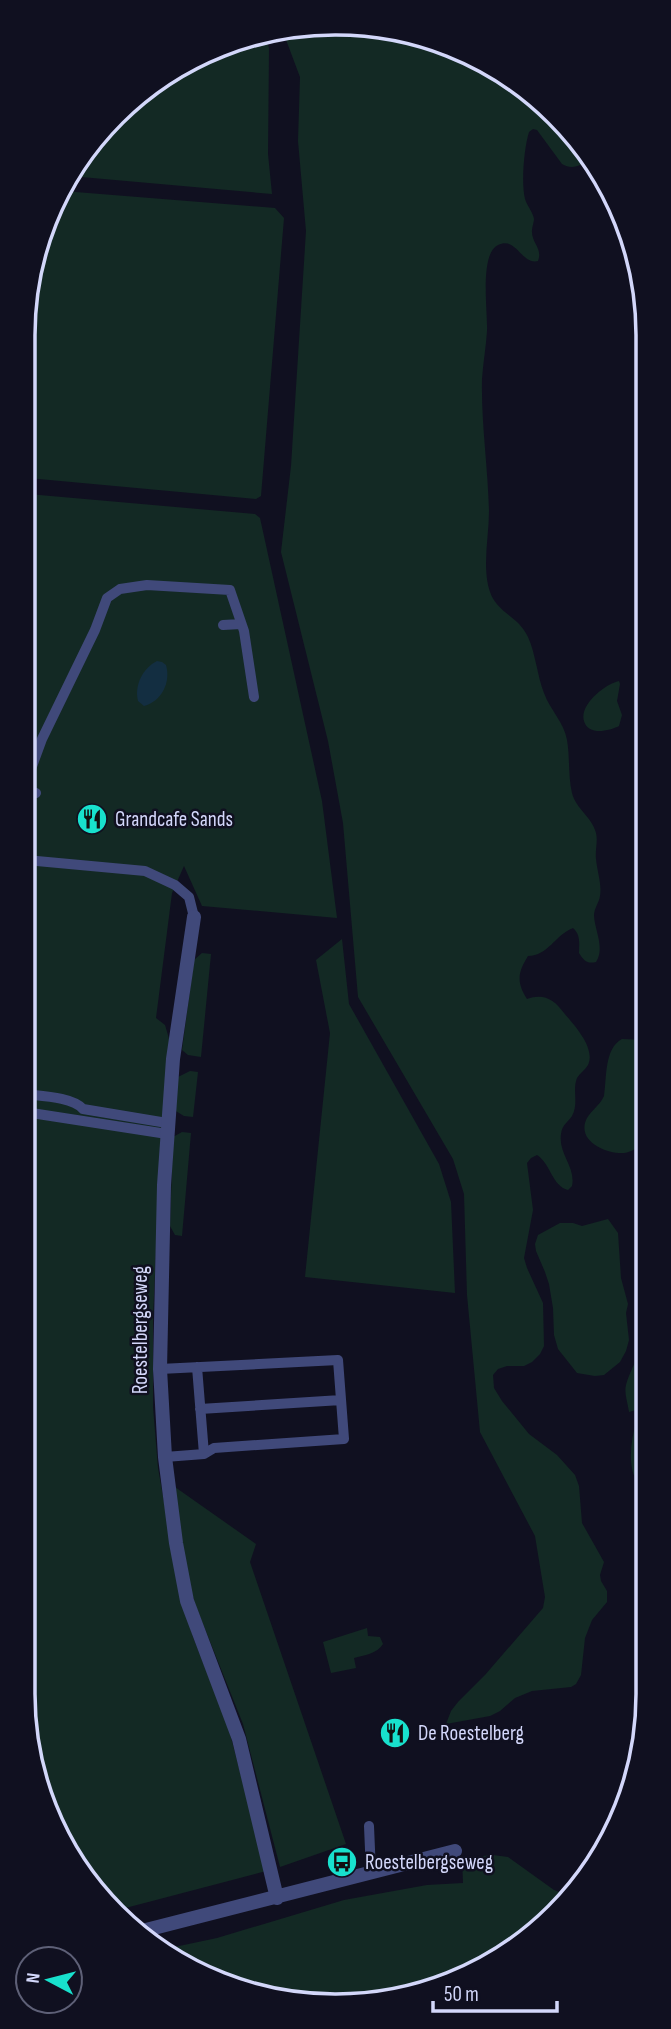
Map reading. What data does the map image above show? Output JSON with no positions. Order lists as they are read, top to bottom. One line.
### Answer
{"streets":{"street":["Roestelbergseweg"]},"places":{"restaurant":["Grandcafe Sands","De Roestelberg"],"bus stop":["Roestelbergseweg"]},"scale_bar":"50 m","north":"left"}
